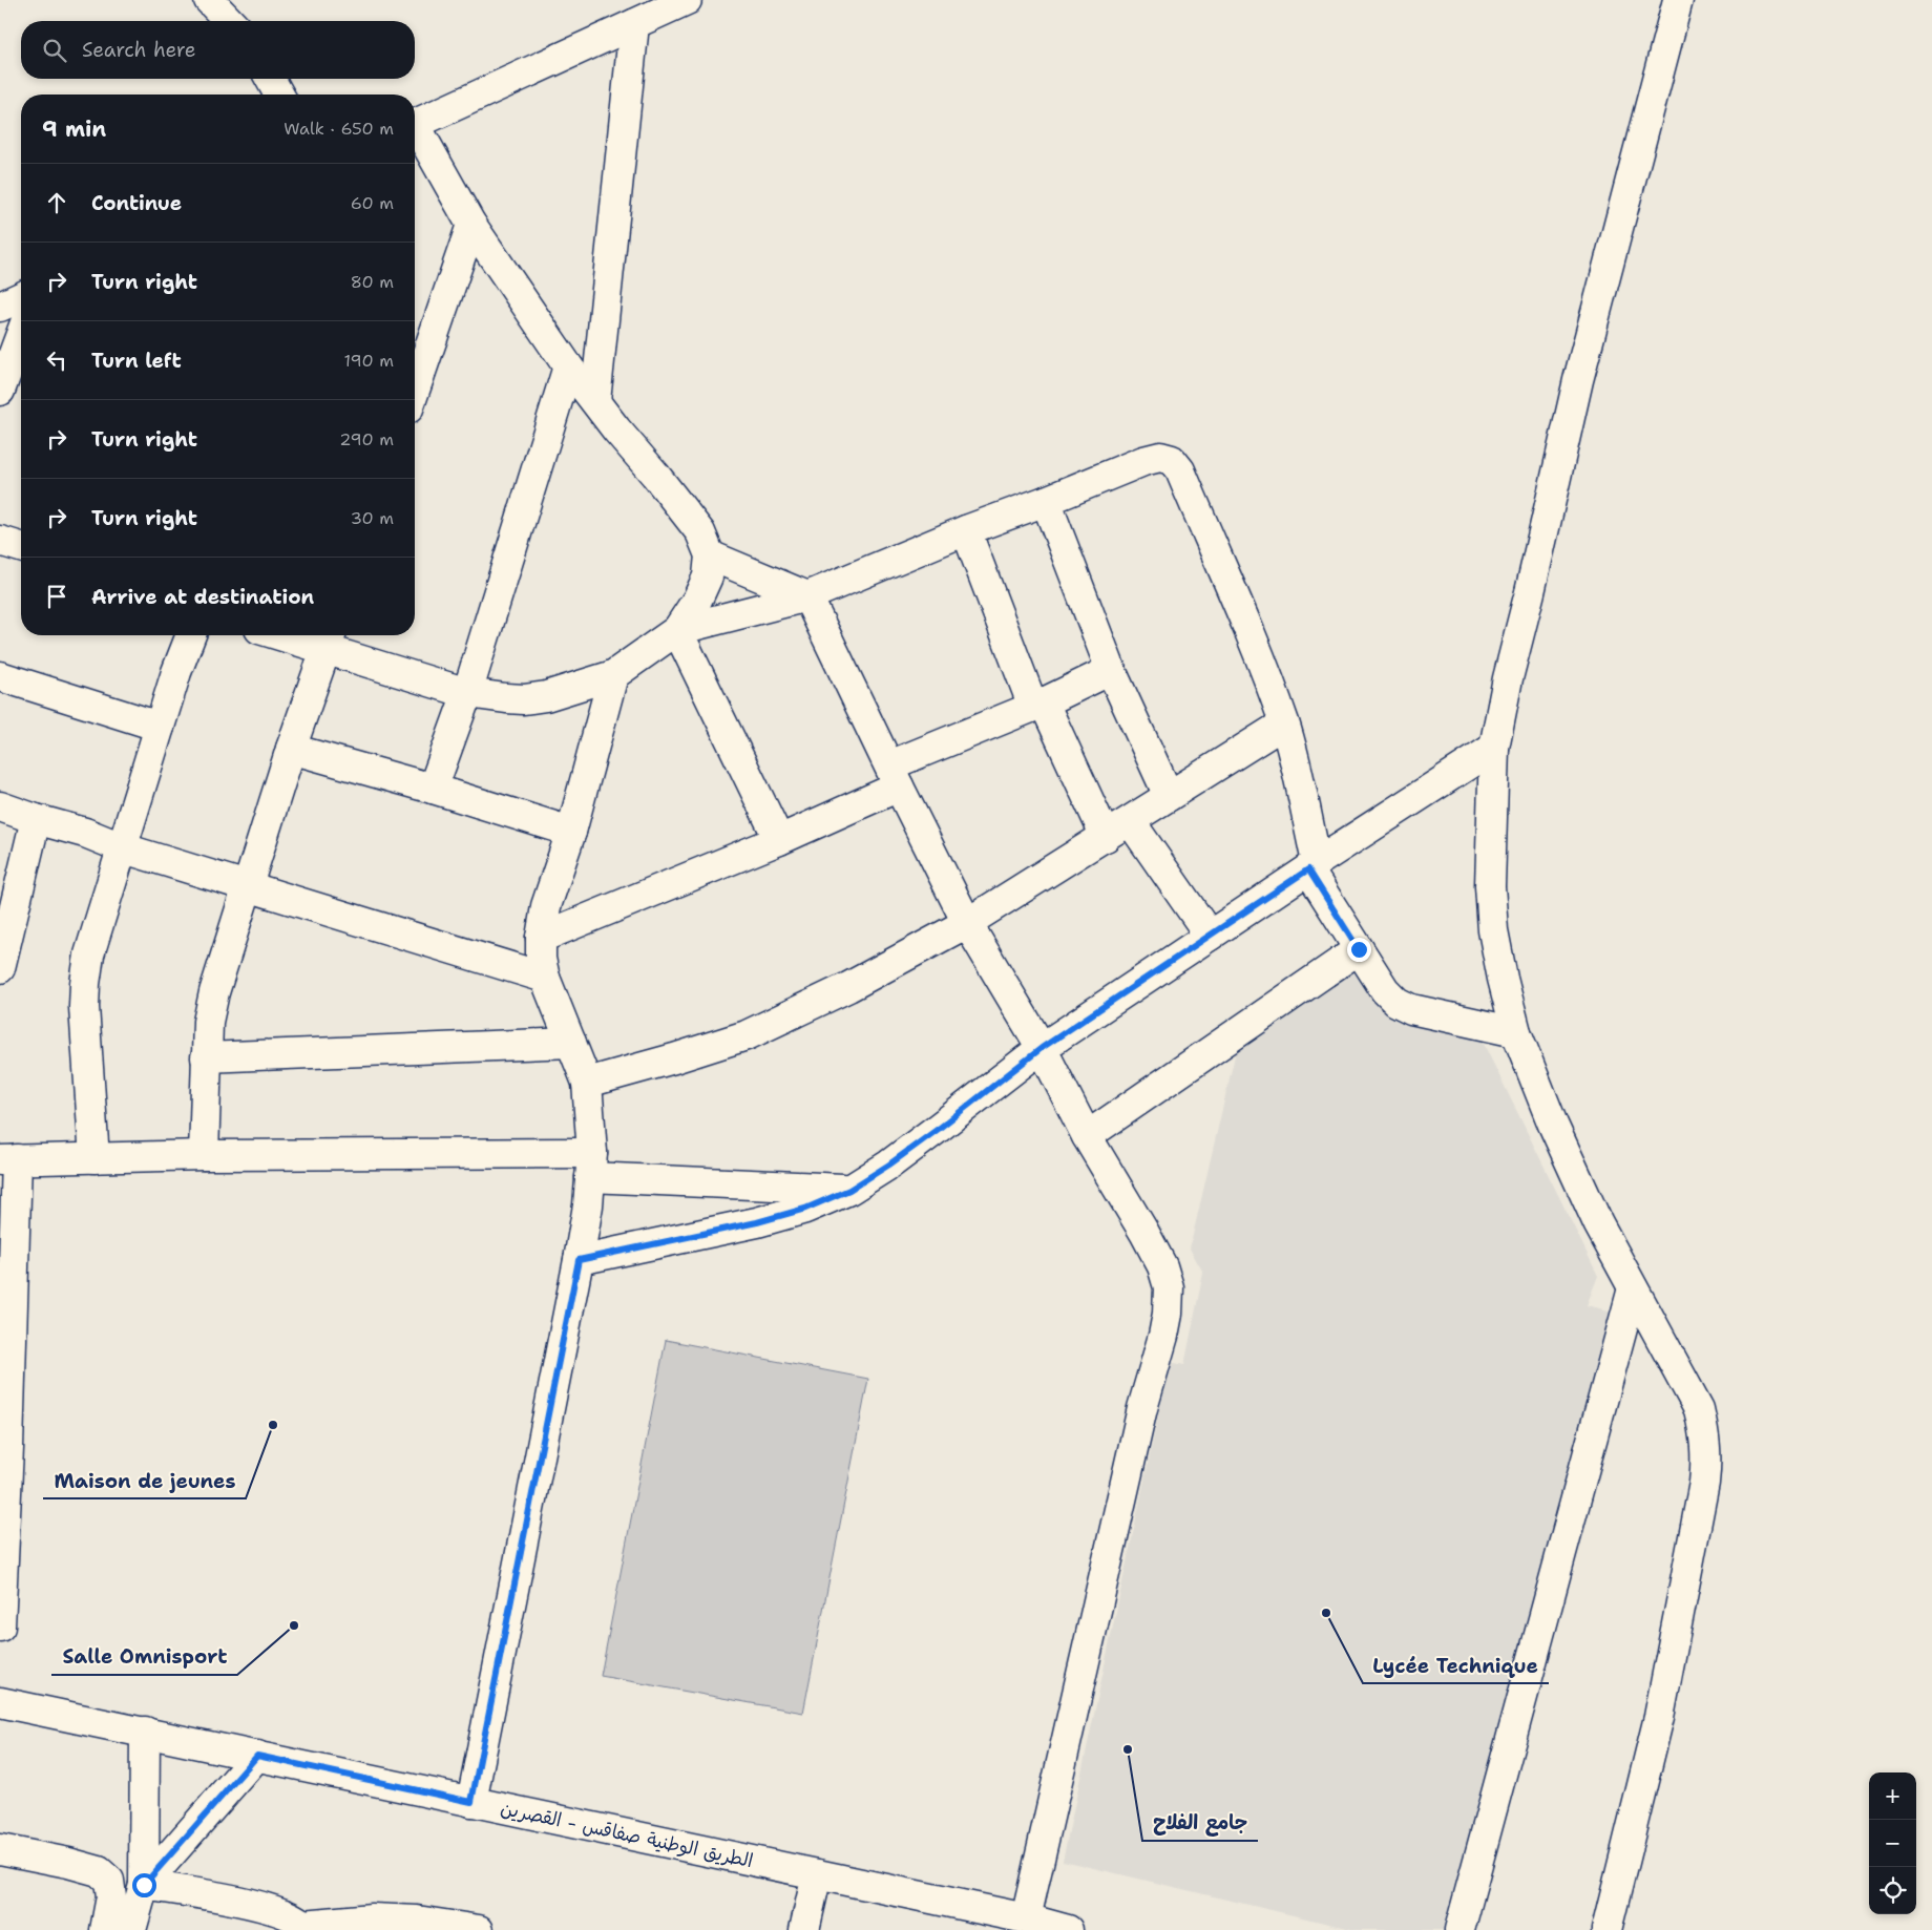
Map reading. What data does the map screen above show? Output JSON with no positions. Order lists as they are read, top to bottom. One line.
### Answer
{"streets":{"street":["الطريق الوطنية صفاقس - القصرين"]},"places":["Maison de jeunes","Lycée Technique","Salle Omnisport","جامع الفلاح"],"page":{"search":"Search here","heading":["9 min","Walk · 650 m"],"list":[["Continue","60 m"],["Turn right","80 m"],["Turn left","190 m"],["Turn right","290 m"],["Turn right","30 m"],"Arrive at destination"],"map_buttons":["+","−"]}}
